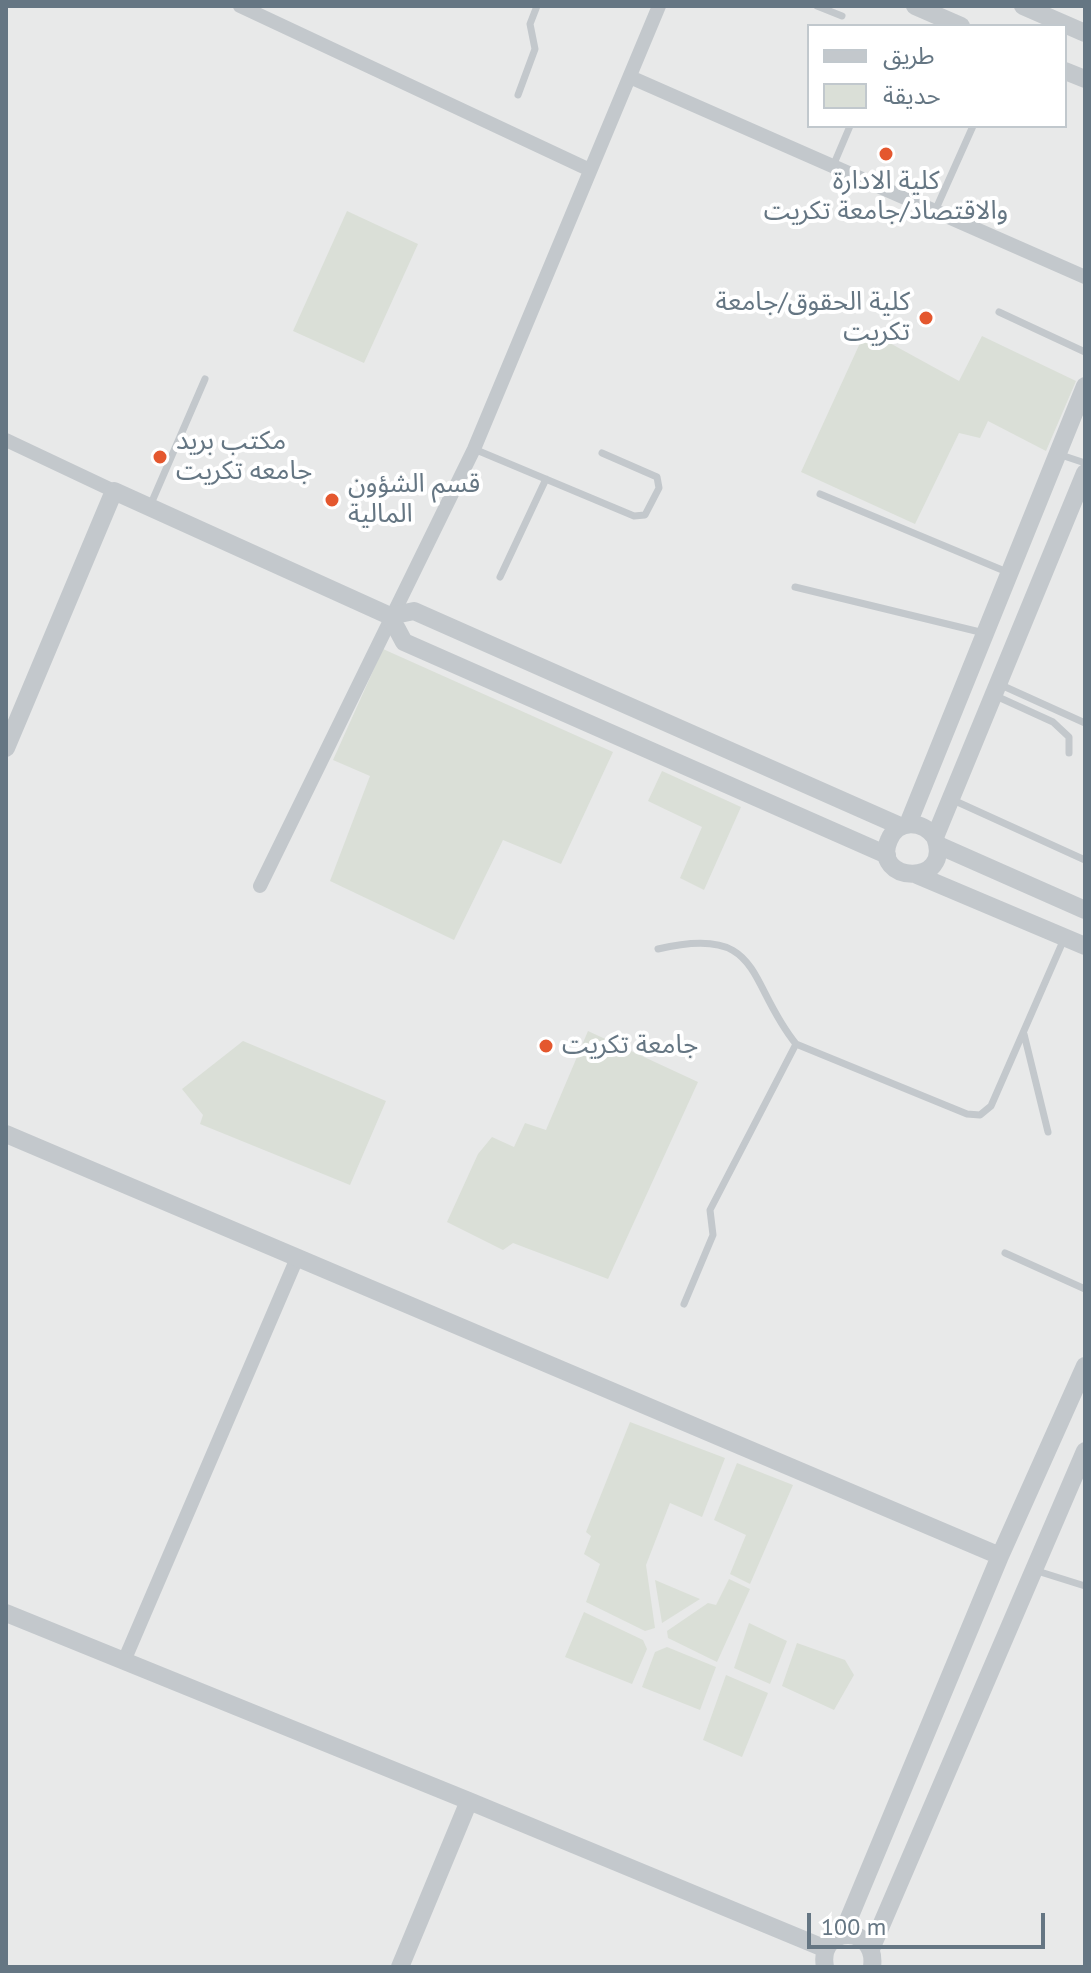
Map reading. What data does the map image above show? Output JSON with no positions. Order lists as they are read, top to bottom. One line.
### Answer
{"places":["كلية الادارة والاقتصاد/جامعة تكريت","كلية الحقوق/جامعة تكريت","مكتب بريد جامعه تكريت","قسم الشؤون المالية","جامعة تكريت"],"legend":["طريق","حديقة"],"scale_bar":"100 m"}
